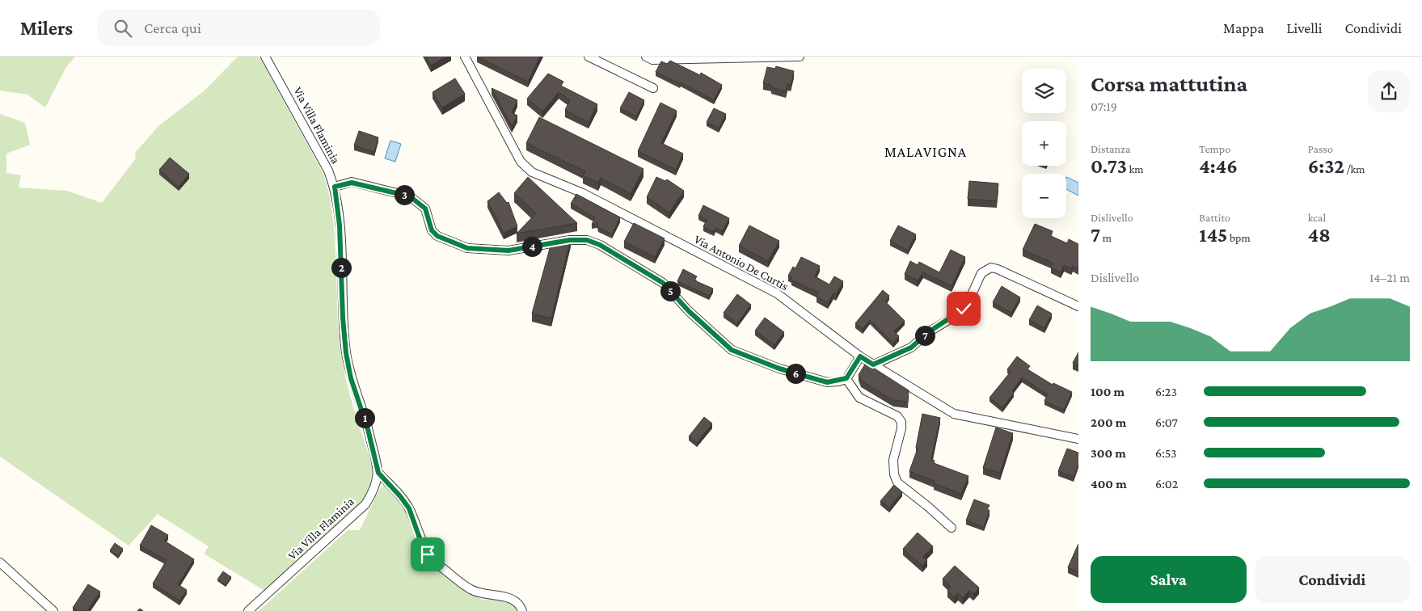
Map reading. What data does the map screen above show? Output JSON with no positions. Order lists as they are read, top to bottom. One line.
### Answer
{"streets":{"street":["Via Villa Flaminia","Via Antonio De Curtis"]},"districts":["MALAVIGNA"],"page":{"header":"Milers","search":"Cerca qui","nav":["Mappa","Livelli","Condividi"],"heading":["Corsa mattutina","07:19"],"map_buttons":["+","−"],"stats":[["Distanza","0.73 km"],["Tempo","4:46"],["Passo","6:32 /km"],["Dislivello","7 m"],["Battito","145 bpm"],["kcal","48"]],"pins":["3","4","2","5","7","6","1"],"chart":["Dislivello","14–21 m"],"list":[{"name":"100 m","note":"6:23"},{"name":"200 m","note":"6:07"},{"name":"300 m","note":"6:53"},{"name":"400 m","note":"6:02"}],"buttons":["Salva","Condividi"]}}
